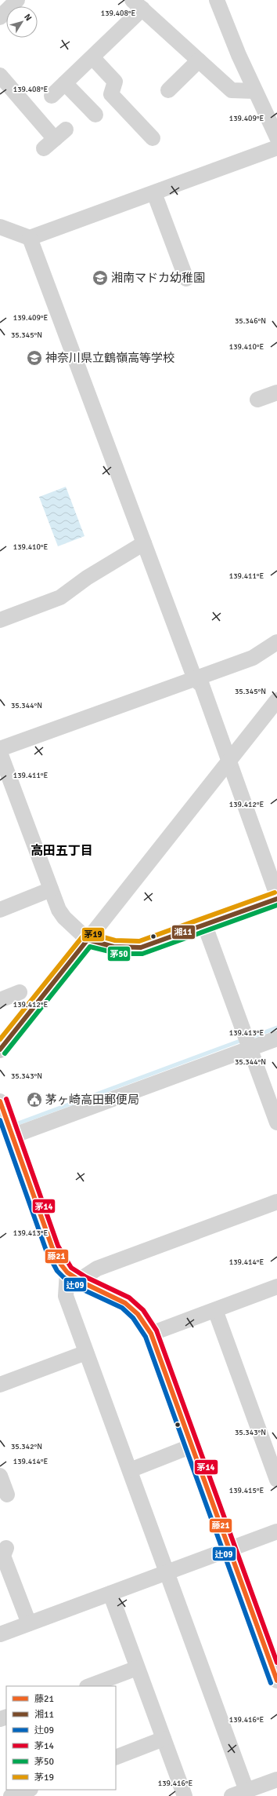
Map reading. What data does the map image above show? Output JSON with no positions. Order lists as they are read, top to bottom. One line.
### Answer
{"districts":["高田五丁目"],"places":{"school or university":["湘南マドカ幼稚園","神奈川県立鶴嶺高等学校"],"public building":["茅ヶ崎高田郵便局"]},"lines":["transit line 茅19","transit line 湘11","transit line 茅50","transit line 茅14","transit line 藤21","transit line 辻09"],"legend":["藤21","湘11","辻09","茅14","茅50","茅19"],"north":"top right","coordinates":["139.408°E","139.409°E","35.346°N","35.345°N","139.410°E","139.411°E","35.344°N","139.412°E","139.413°E","35.343°N","139.414°E","35.342°N","139.415°E","139.416°E"]}
